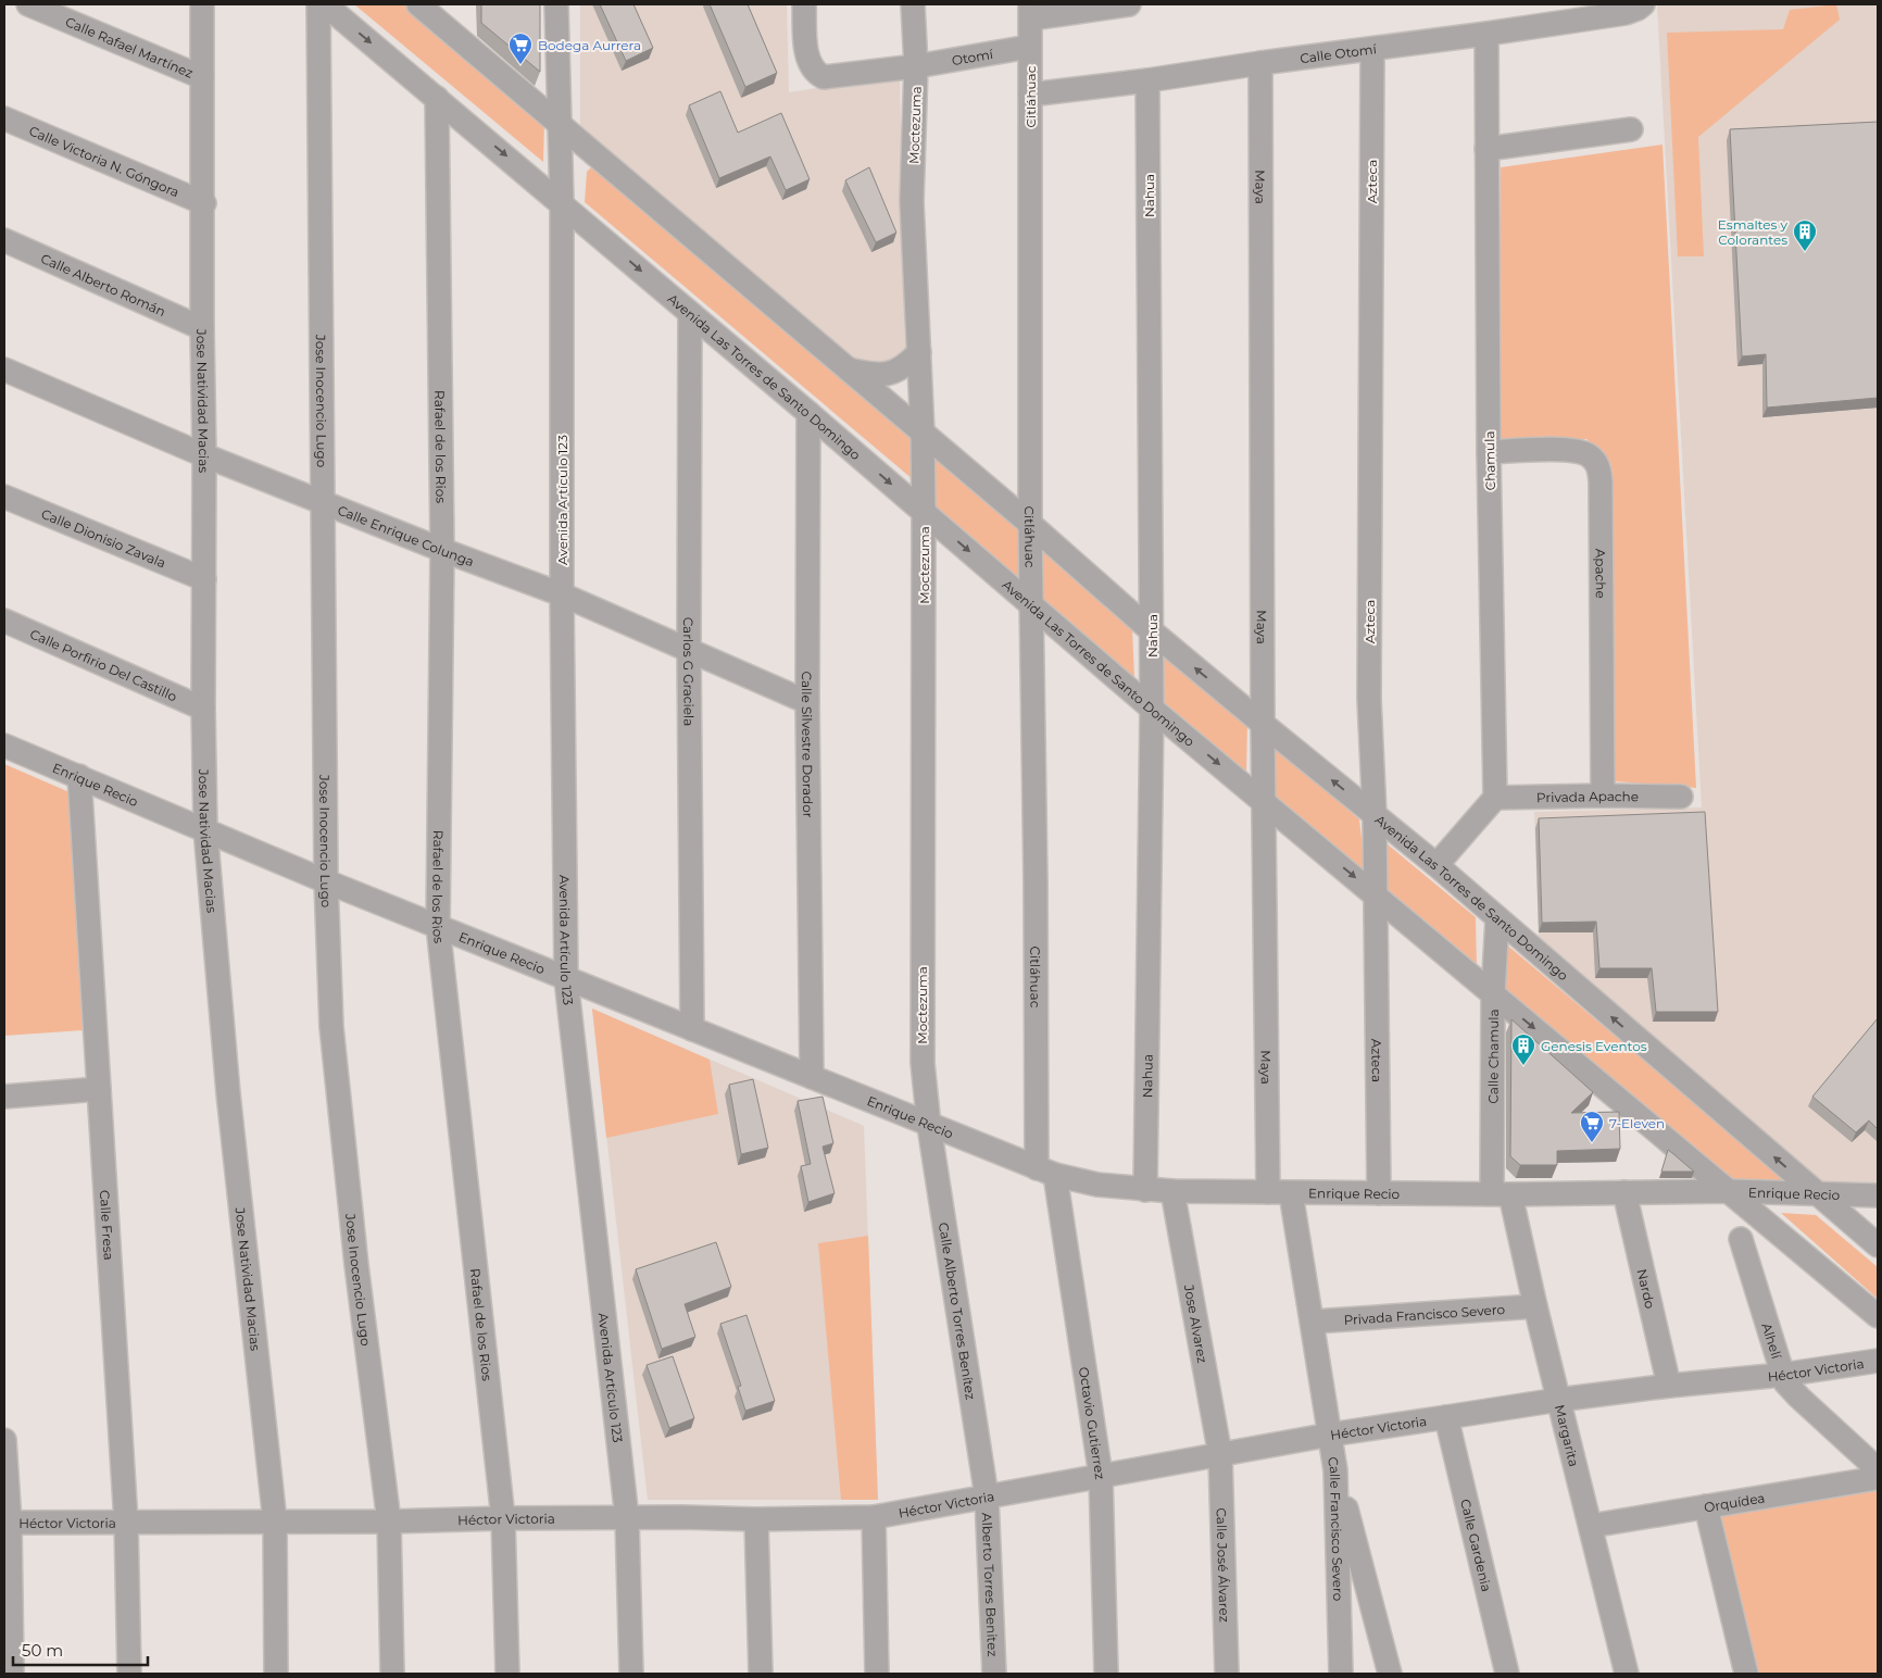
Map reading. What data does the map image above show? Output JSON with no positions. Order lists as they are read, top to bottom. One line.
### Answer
{"streets":{"street":["Calle Rafael Martínez","Calle Otomí","Otomí","Citláhuac","Moctezuma","Calle Victoria N. Góngora","Azteca","Maya","Nahua","Calle Alberto Román","Avenida Las Torres de Santo Domingo","Jose Natividad Macias","Jose Inocencio Lugo","Rafael de los Rios","Chamula","Avenida Artículo 123","Calle Enrique Colunga","Calle Dionisio Zavala","Apache","Calle Porfirio Del Castillo","Carlos G Graciela","Calle Silvestre Dorador","Enrique Recio","Privada Apache","Calle Chamula","Calle Fresa","Nardo","Calle Alberto Torres Benítez","Privada Francisco Severo","Jose Alvarez","Alhelí","Héctor Victoria","Octavio Gutierrez","Margarita","Orquídea","Calle Francisco Severo","Calle Gardenia","Calle José Álvarez","Alberto Torres Benitez"]},"crossings":[["Calle Rafael Martínez","Jose Natividad Macias"],["Calle Otomí","Citláhuac"],["Calle Otomí","Azteca"],["Calle Otomí","Maya"],["Calle Otomí","Nahua"],["Calle Otomí","Chamula"],["Otomí","Citláhuac"],["Otomí","Moctezuma"],["Citláhuac","Avenida Las Torres de Santo Domingo"],["Citláhuac","Enrique Recio"],["Citláhuac","Octavio Gutierrez"],["Moctezuma","Avenida Las Torres de Santo Domingo"],["Moctezuma","Enrique Recio"],["Moctezuma","Calle Alberto Torres Benítez"],["Calle Victoria N. Góngora","Jose Natividad Macias"],["Azteca","Avenida Las Torres de Santo Domingo"],["Azteca","Enrique Recio"],["Maya","Avenida Las Torres de Santo Domingo"],["Maya","Enrique Recio"],["Nahua","Avenida Las Torres de Santo Domingo"],["Nahua","Enrique Recio"],["Calle Alberto Román","Jose Natividad Macias"],["Avenida Las Torres de Santo Domingo","Rafael de los Rios"],["Avenida Las Torres de Santo Domingo","Avenida Artículo 123"],["Avenida Las Torres de Santo Domingo","Carlos G Graciela"],["Avenida Las Torres de Santo Domingo","Calle Silvestre Dorador"],["Avenida Las Torres de Santo Domingo","Enrique Recio"],["Avenida Las Torres de Santo Domingo","Calle Chamula"],["Jose Natividad Macias","Calle Enrique Colunga"],["Jose Natividad Macias","Calle Dionisio Zavala"],["Jose Natividad Macias","Calle Porfirio Del Castillo"],["Jose Natividad Macias","Enrique Recio"],["Jose Natividad Macias","Héctor Victoria"],["Jose Inocencio Lugo","Calle Enrique Colunga"],["Jose Inocencio Lugo","Enrique Recio"],["Jose Inocencio Lugo","Héctor Victoria"],["Rafael de los Rios","Calle Enrique Colunga"],["Rafael de los Rios","Enrique Recio"],["Rafael de los Rios","Héctor Victoria"],["Chamula","Apache"],["Chamula","Privada Apache"],["Avenida Artículo 123","Calle Enrique Colunga"],["Avenida Artículo 123","Enrique Recio"],["Avenida Artículo 123","Héctor Victoria"],["Calle Enrique Colunga","Carlos G Graciela"],["Calle Enrique Colunga","Calle Silvestre Dorador"],["Apache","Privada Apache"],["Carlos G Graciela","Enrique Recio"],["Calle Silvestre Dorador","Enrique Recio"],["Enrique Recio","Calle Chamula"],["Enrique Recio","Calle Fresa"],["Enrique Recio","Nardo"],["Enrique Recio","Calle Alberto Torres Benítez"],["Enrique Recio","Jose Alvarez"],["Enrique Recio","Octavio Gutierrez"],["Enrique Recio","Margarita"],["Enrique Recio","Calle Francisco Severo"],["Calle Chamula","Margarita"],["Calle Fresa","Héctor Victoria"],["Nardo","Héctor Victoria"],["Calle Alberto Torres Benítez","Héctor Victoria"],["Calle Alberto Torres Benítez","Alberto Torres Benitez"],["Privada Francisco Severo","Margarita"],["Privada Francisco Severo","Calle Francisco Severo"],["Jose Alvarez","Héctor Victoria"],["Jose Alvarez","Calle José Álvarez"],["Alhelí","Héctor Victoria"],["Héctor Victoria","Octavio Gutierrez"],["Héctor Victoria","Margarita"],["Héctor Victoria","Calle Francisco Severo"],["Héctor Victoria","Calle Gardenia"],["Héctor Victoria","Calle José Álvarez"],["Héctor Victoria","Alberto Torres Benitez"],["Margarita","Orquídea"]],"places":{"supermarket":["Bodega Aurrera","7-Eleven"],"building":["Esmaltes y Colorantes","Genesis Eventos"]},"scale_bar":"50 m"}
